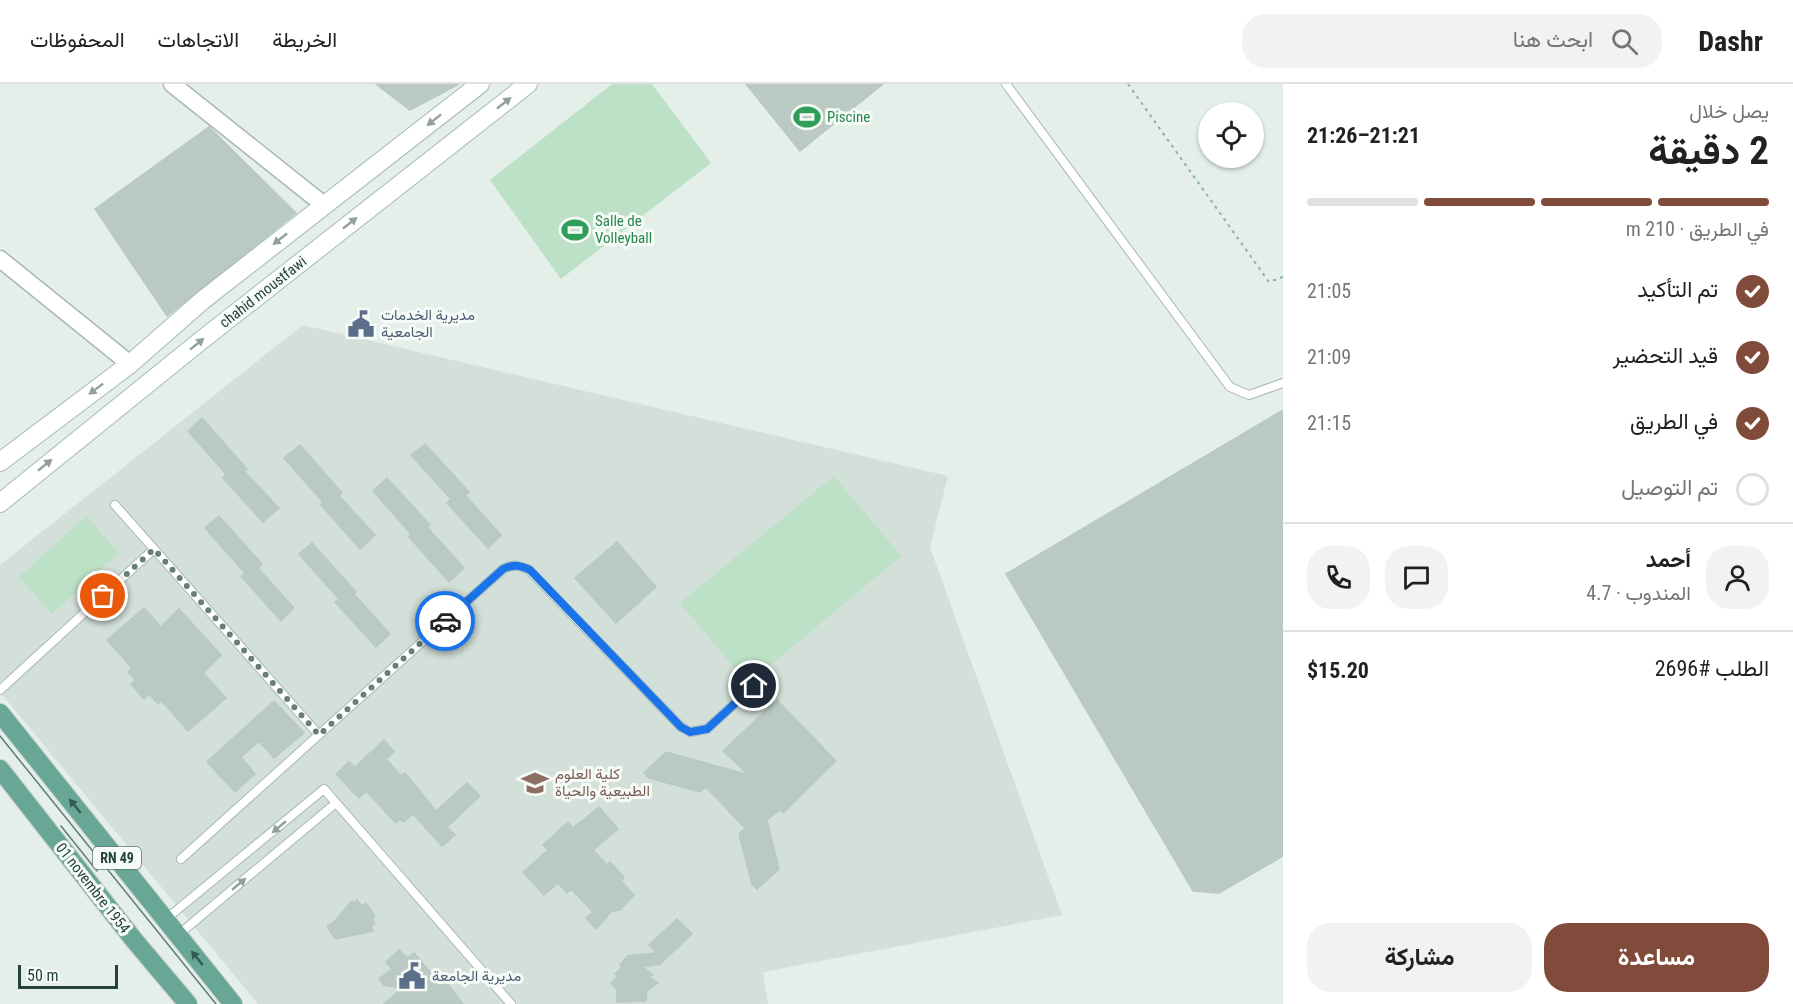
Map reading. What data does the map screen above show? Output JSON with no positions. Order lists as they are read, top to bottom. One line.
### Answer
{"streets":{"main road":["chahid moustfawi","RN 49","01 novembre 1954"]},"places":{"sports":["Piscine","Salle de Volleyball"],"public building":["مديرية الخدمات الجامعية","مديرية الجامعة"],"school or university":["كلية العلوم الطبيعية والحياة"]},"scale_bar":"50 m","page":{"header":"Dashr","search":"ابحث هنا","nav":["الخريطة","الاتجاهات","المحفوظات"],"heading":["2 دقيقة","يصل خلال","21:21–21:26"],"panel":["أحمد","المندوب · 4.7","الطلب #2696","$15.20"],"bar":"في الطريق · 210 m","list":[["تم التأكيد","21:05"],["قيد التحضير","21:09"],["في الطريق","21:15"],"تم التوصيل"],"buttons":["مساعدة","مشاركة"],"scale":"50 m"}}
